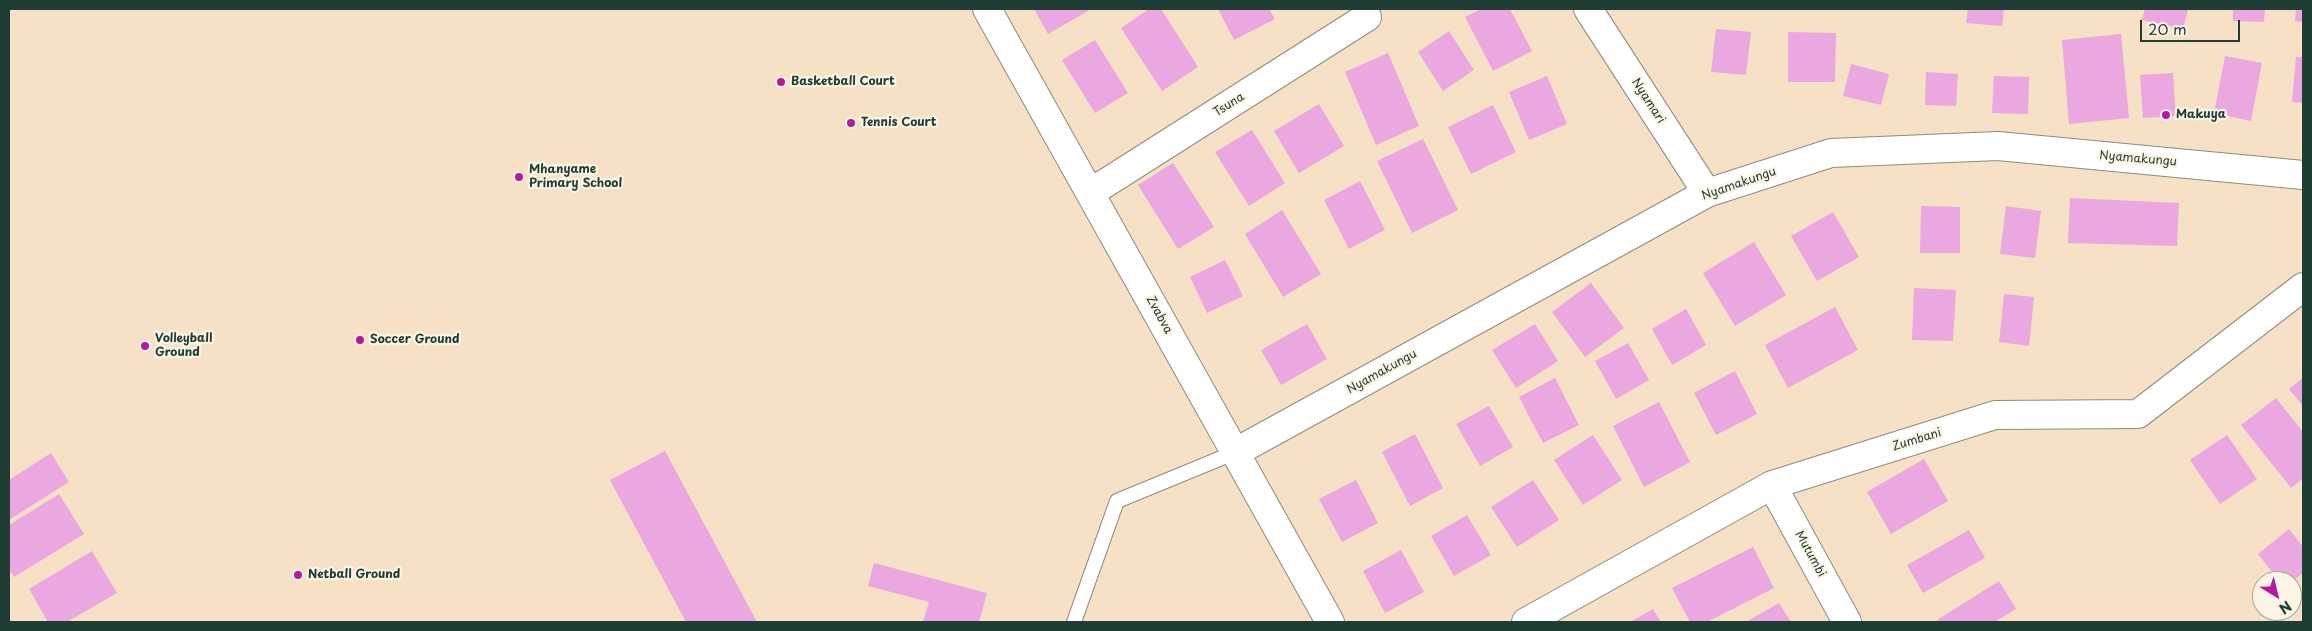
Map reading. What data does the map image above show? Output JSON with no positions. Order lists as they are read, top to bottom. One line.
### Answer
{"streets":{"street":["Nyamari","Tsuna","Nyamakungu","Zvabva","Zumbani","Mutumbi"]},"crossings":[["Nyamari","Nyamakungu"],["Tsuna","Zvabva"],["Nyamakungu","Zvabva"],["Zumbani","Mutumbi"]],"places":["Basketball Court","Makuya","Tennis Court","Mhanyame Primary School","Soccer Ground","Volleyball Ground","Netball Ground"],"scale_bar":"20 m","north":"bottom right"}
